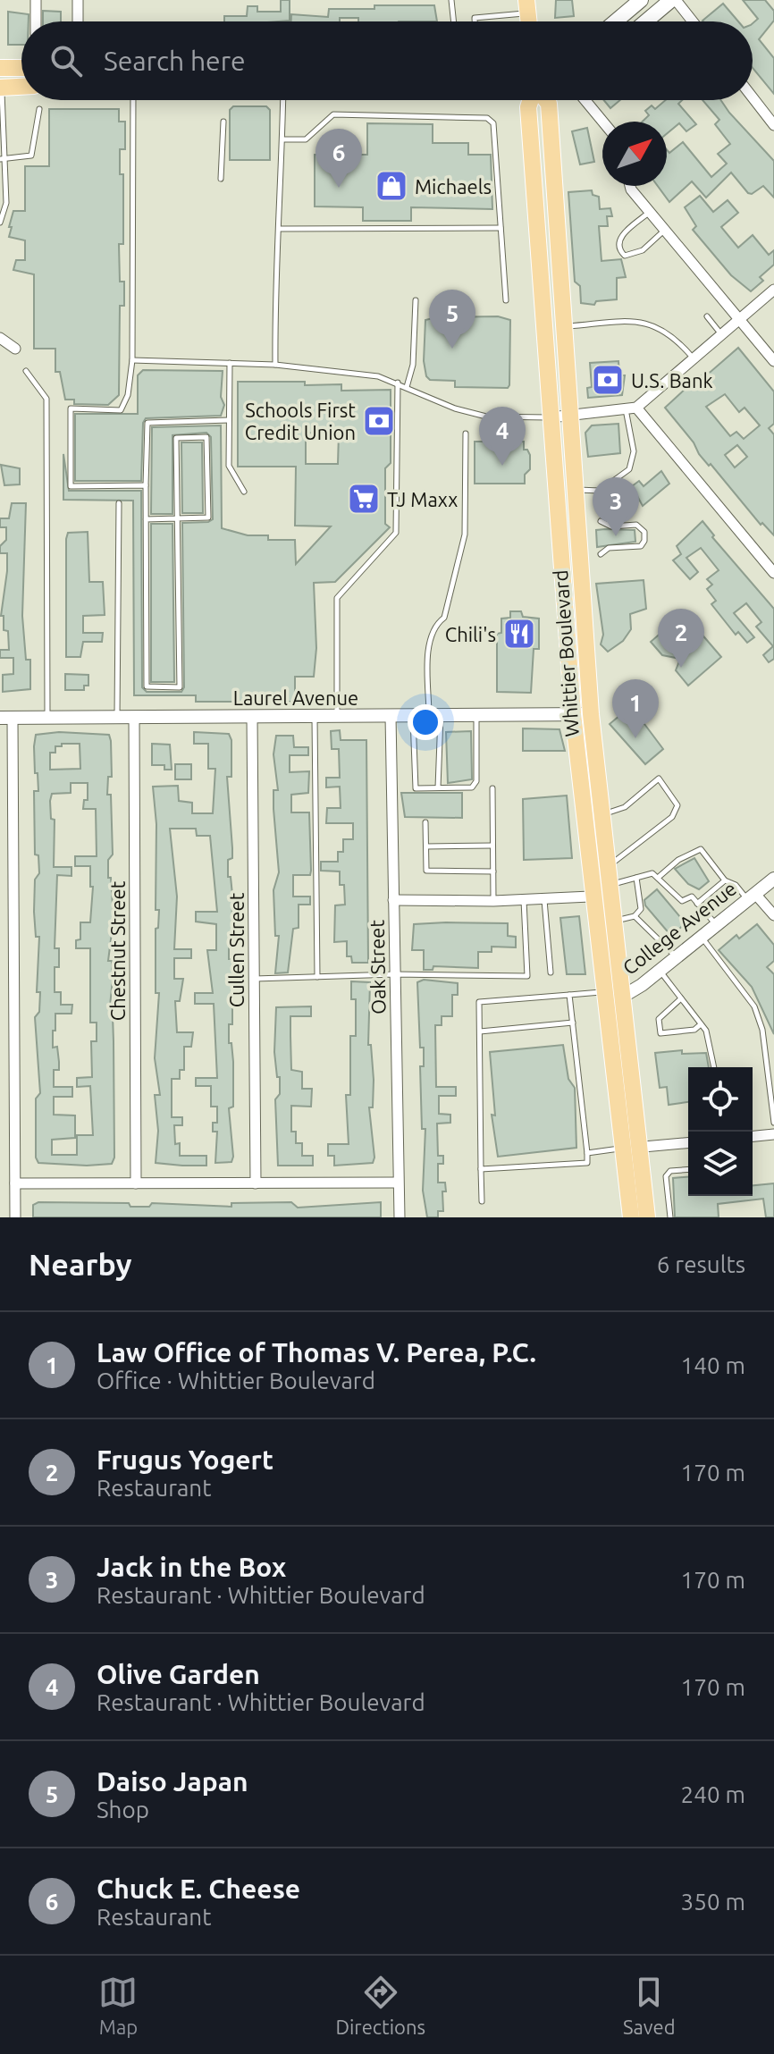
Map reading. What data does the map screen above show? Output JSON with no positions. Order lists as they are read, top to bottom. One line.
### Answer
{"streets":{"main road":["Whittier Boulevard"],"street":["Laurel Avenue","College Avenue","Cullen Street","Chestnut Street","Oak Street"]},"crossings":[["Whittier Boulevard","Laurel Avenue"],["Whittier Boulevard","College Avenue"],["Laurel Avenue","Cullen Street"],["Laurel Avenue","Chestnut Street"],["Laurel Avenue","Oak Street"]],"places":{"shop":["Michaels"],"bank":["U.S. Bank","Schools First Credit Union"],"supermarket":["TJ Maxx"],"restaurant":["Chili's"]},"north":"top right","page":{"search":"Search here","pins":["6","5","4","3","2","1"],"heading":["Nearby","6 results"],"list":[{"mark":"1","name":"Law Office of Thomas V. Perea, P.C.","note":"Office · Whittier Boulevard","value":"140 m"},{"mark":"2","name":"Frugus Yogert","note":"Restaurant","value":"170 m"},{"mark":"3","name":"Jack in the Box","note":"Restaurant · Whittier Boulevard","value":"170 m"},{"mark":"4","name":"Olive Garden","note":"Restaurant · Whittier Boulevard","value":"170 m"},{"mark":"5","name":"Daiso Japan","note":"Shop","value":"240 m"},{"mark":"6","name":"Chuck E. Cheese","note":"Restaurant","value":"350 m"}],"nav":["Map","Directions","Saved"]}}
